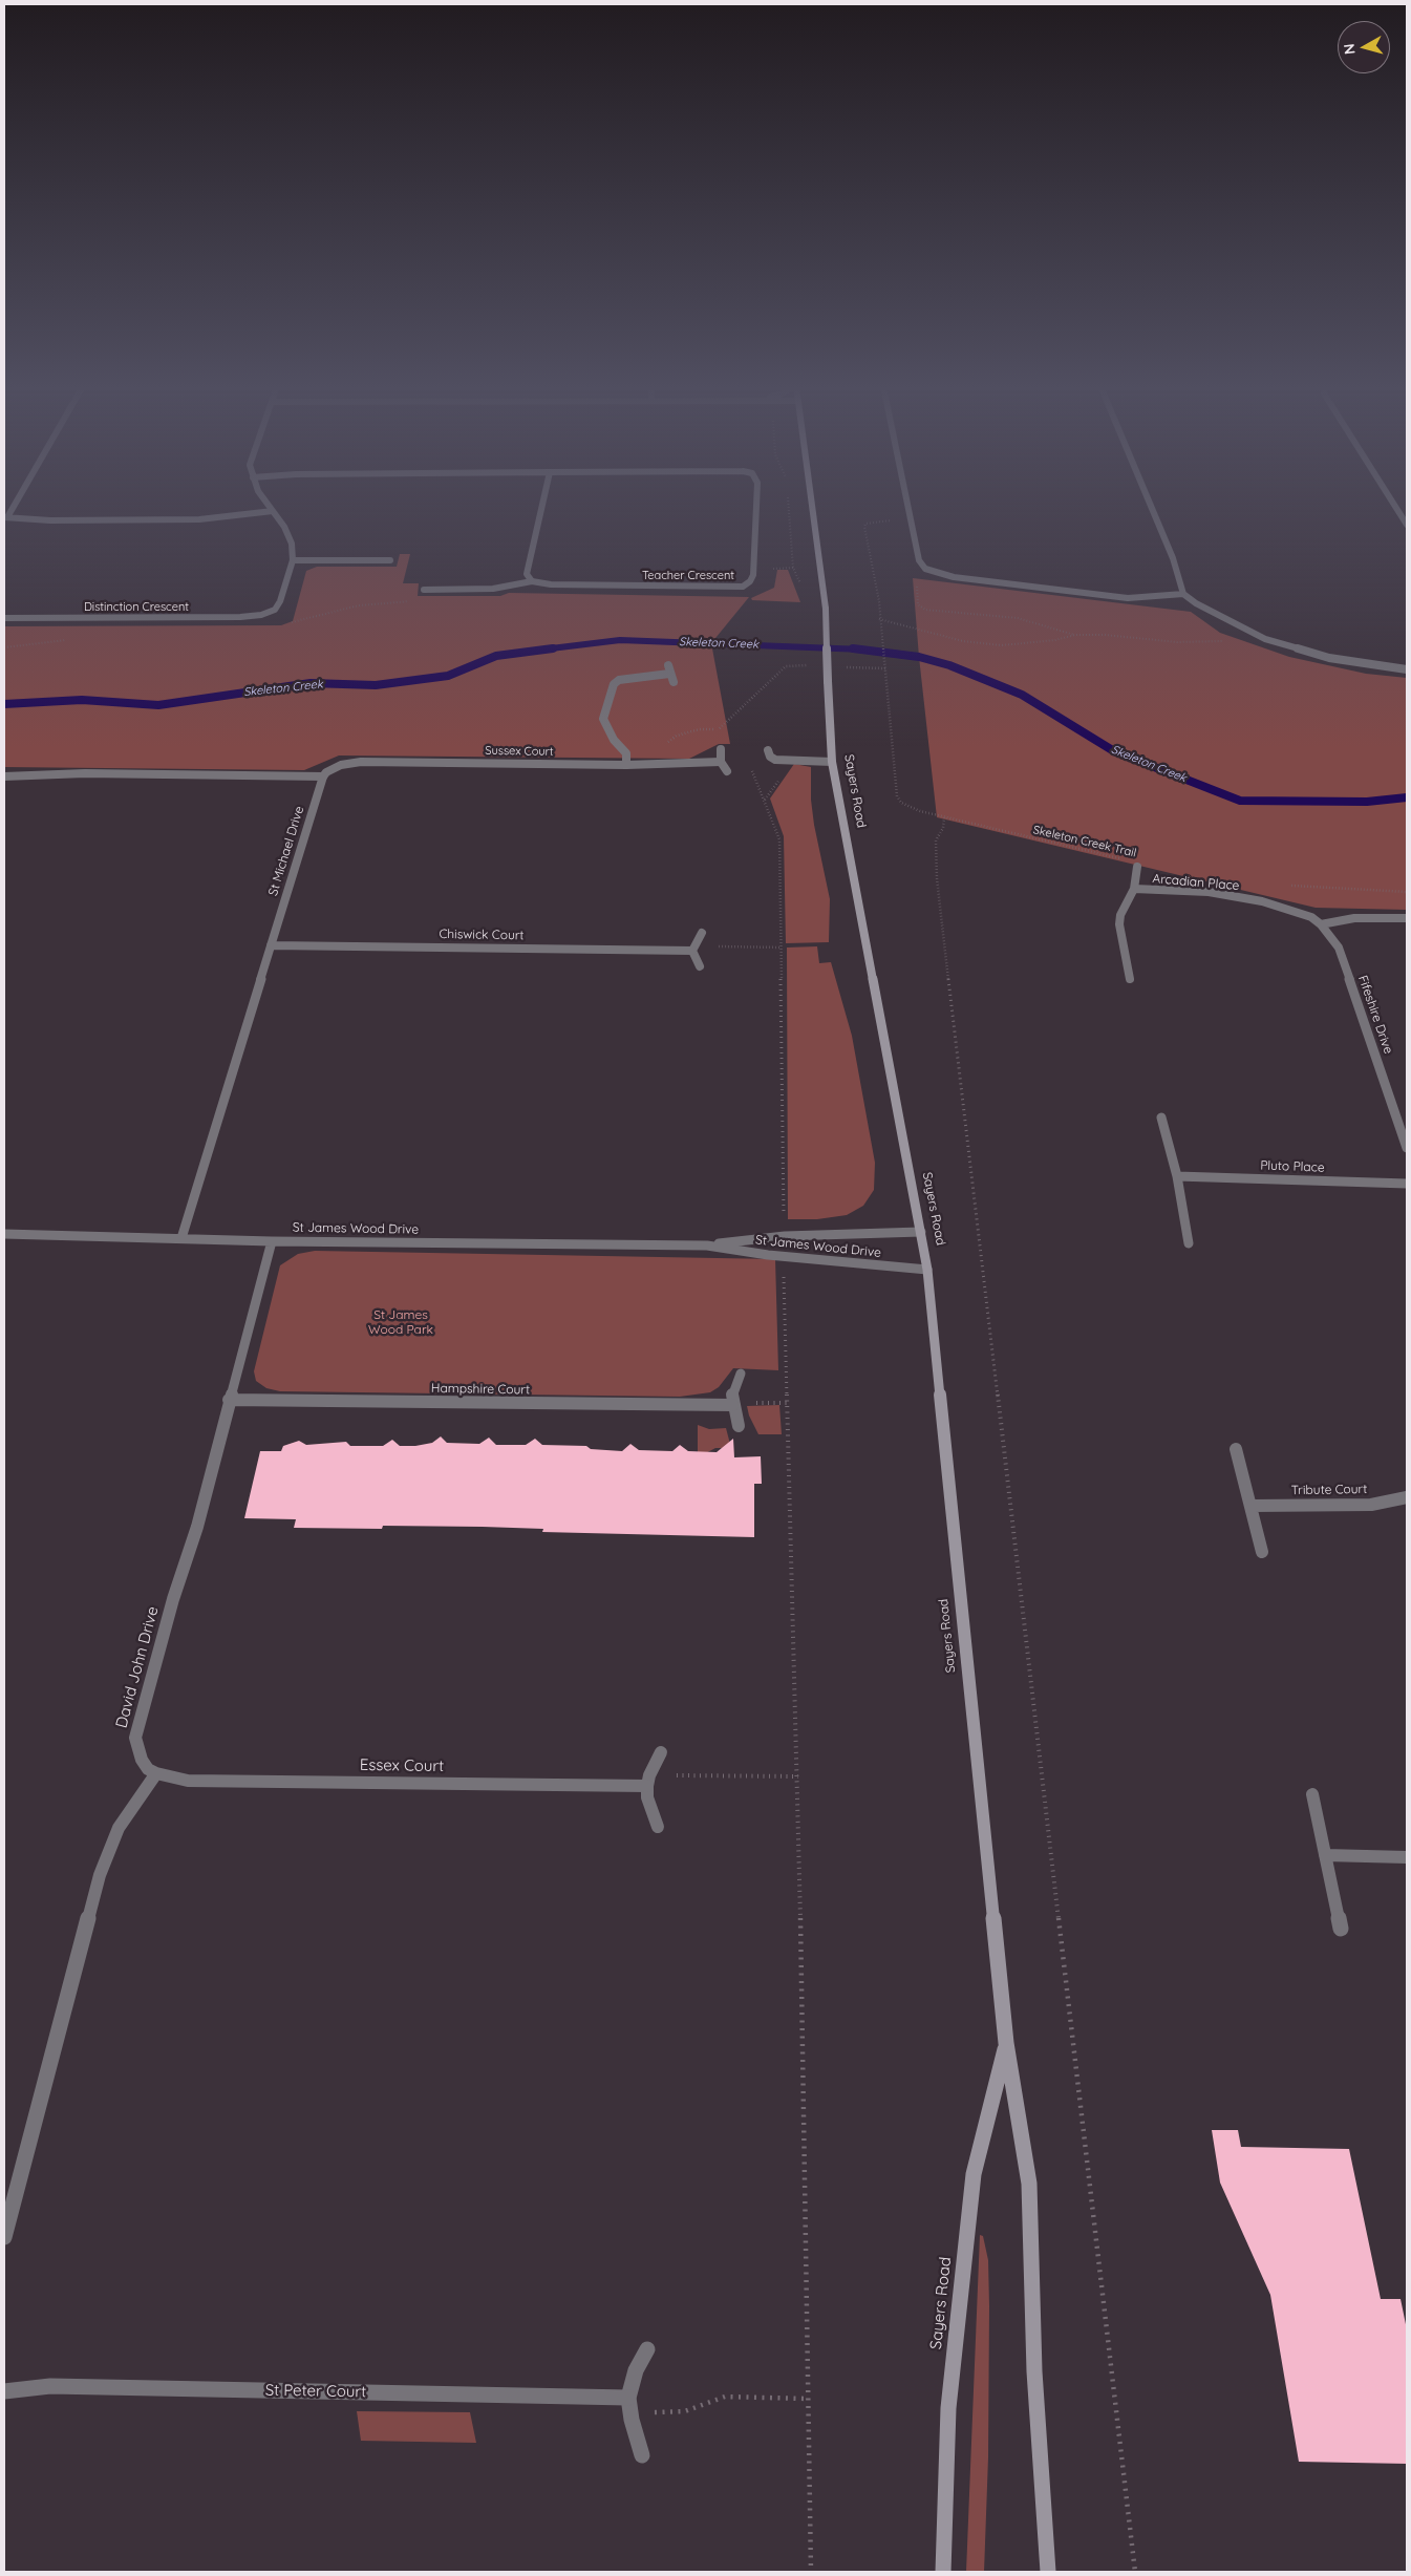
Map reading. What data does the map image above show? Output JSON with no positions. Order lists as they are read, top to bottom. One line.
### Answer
{"streets":{"main road":["Sayers Road"],"street":["Teacher Crescent","Distinction Crescent","Sussex Court","St Michael Drive","Arcadian Place","Chiswick Court","Fifeshire Drive","Pluto Place","St James Wood Drive","Hampshire Court","Tribute Court","David John Drive","Essex Court","St Peter Court"],"path":["Skeleton Creek Trail"]},"crossings":[["Sussex Court","St Michael Drive"],["Sayers Road","St James Wood Drive"],["St Michael Drive","Chiswick Court"],["St Michael Drive","St James Wood Drive"],["Arcadian Place","Fifeshire Drive"],["St James Wood Drive","David John Drive"],["Hampshire Court","David John Drive"],["David John Drive","Essex Court"]],"water":["Skeleton Creek"],"parks":["St James Wood Park"],"north":"left"}
